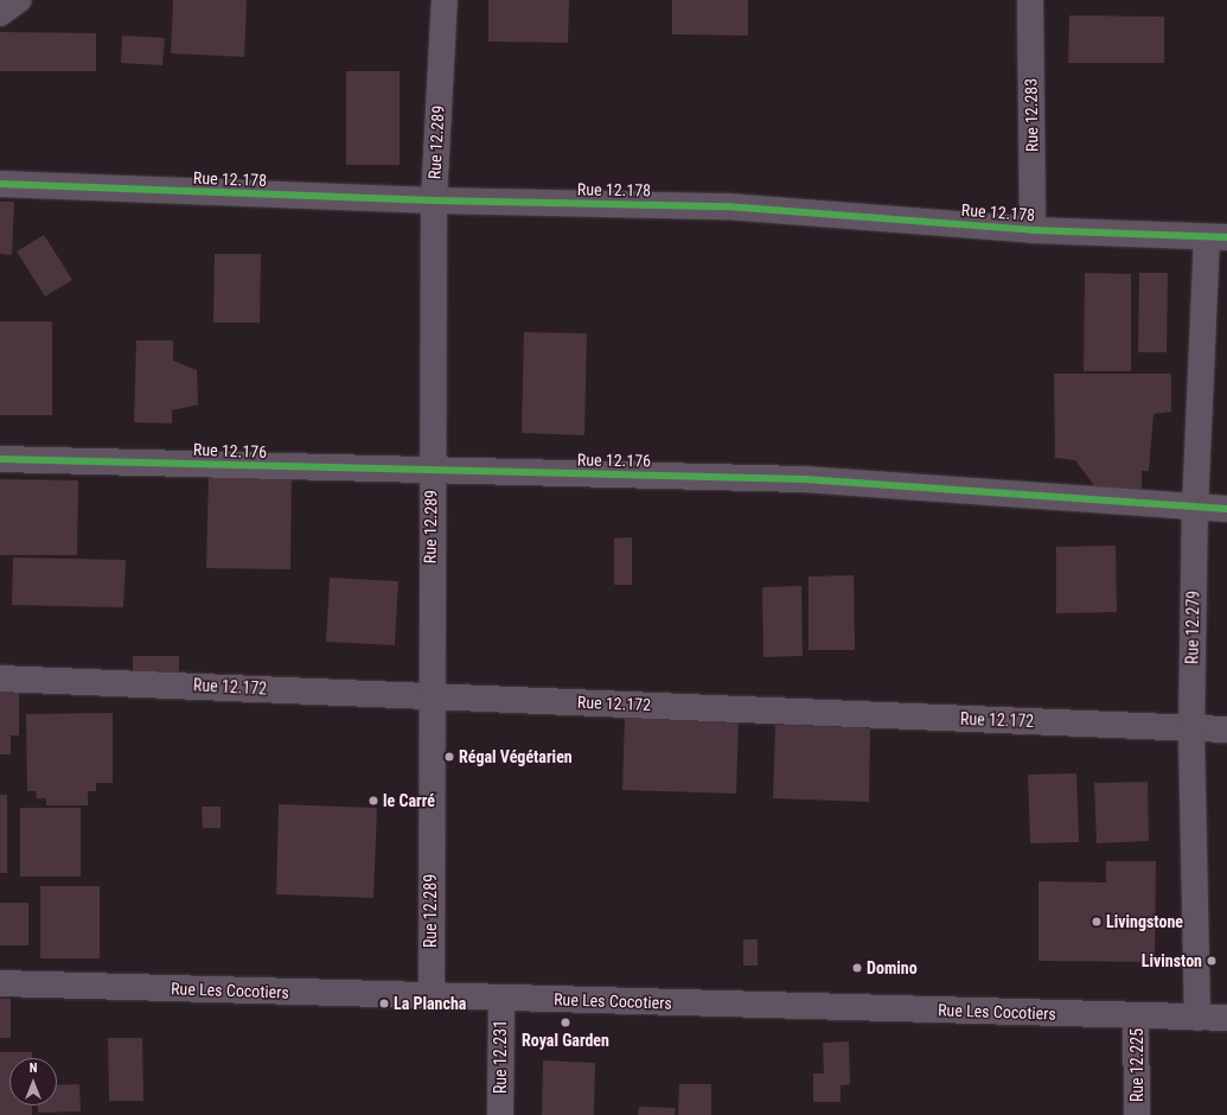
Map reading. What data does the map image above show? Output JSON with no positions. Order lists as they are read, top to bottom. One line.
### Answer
{"streets":{"street":["Rue 12.283","Rue 12.289","Rue 12.178","Rue 12.176","Rue 12.279","Rue 12.172","Rue Les Cocotiers","Rue 12.231","Rue 12.225"]},"crossings":[["Rue 12.283","Rue 12.178"],["Rue 12.289","Rue 12.178"],["Rue 12.289","Rue 12.176"],["Rue 12.289","Rue 12.172"],["Rue 12.289","Rue Les Cocotiers"],["Rue 12.178","Rue 12.279"],["Rue 12.176","Rue 12.279"],["Rue 12.279","Rue 12.172"],["Rue 12.279","Rue Les Cocotiers"],["Rue Les Cocotiers","Rue 12.231"],["Rue Les Cocotiers","Rue 12.225"]],"places":["Régal Végétarien","le Carré","Livingstone","Livinston","Domino","La Plancha","Royal Garden"],"north":"top"}
